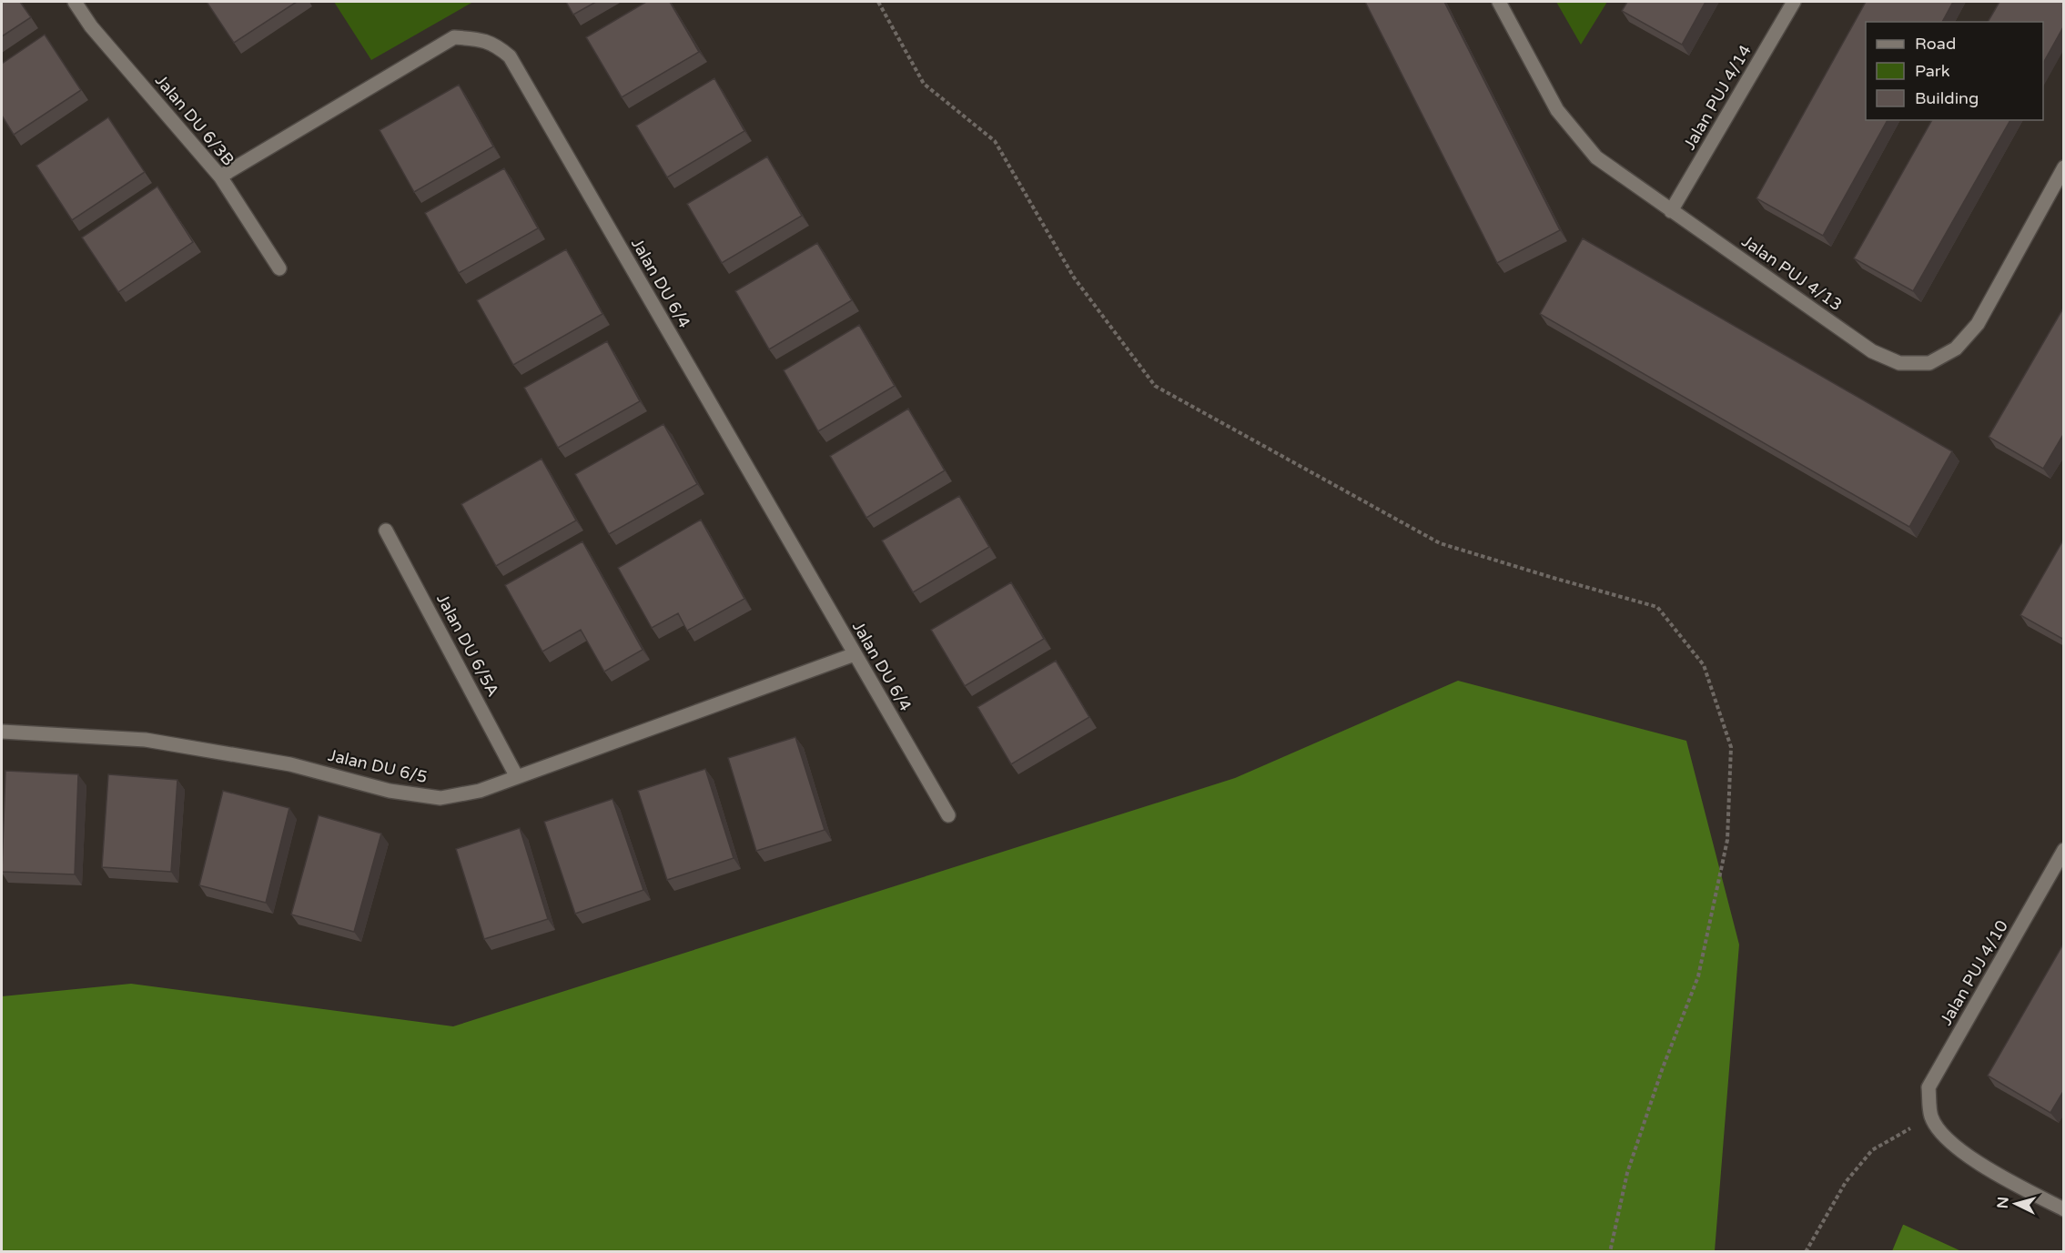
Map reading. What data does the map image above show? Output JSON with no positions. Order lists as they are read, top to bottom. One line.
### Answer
{"streets":{"street":["Jalan PUJ 4/14","Jalan DU 6/3B","Jalan PUJ 4/13","Jalan DU 6/4","Jalan DU 6/5A","Jalan DU 6/5","Jalan PUJ 4/10"]},"crossings":[["Jalan PUJ 4/14","Jalan PUJ 4/13"],["Jalan DU 6/3B","Jalan DU 6/4"],["Jalan DU 6/4","Jalan DU 6/5"],["Jalan DU 6/5A","Jalan DU 6/5"]],"legend":["Road","Park","Building"],"north":"left"}
